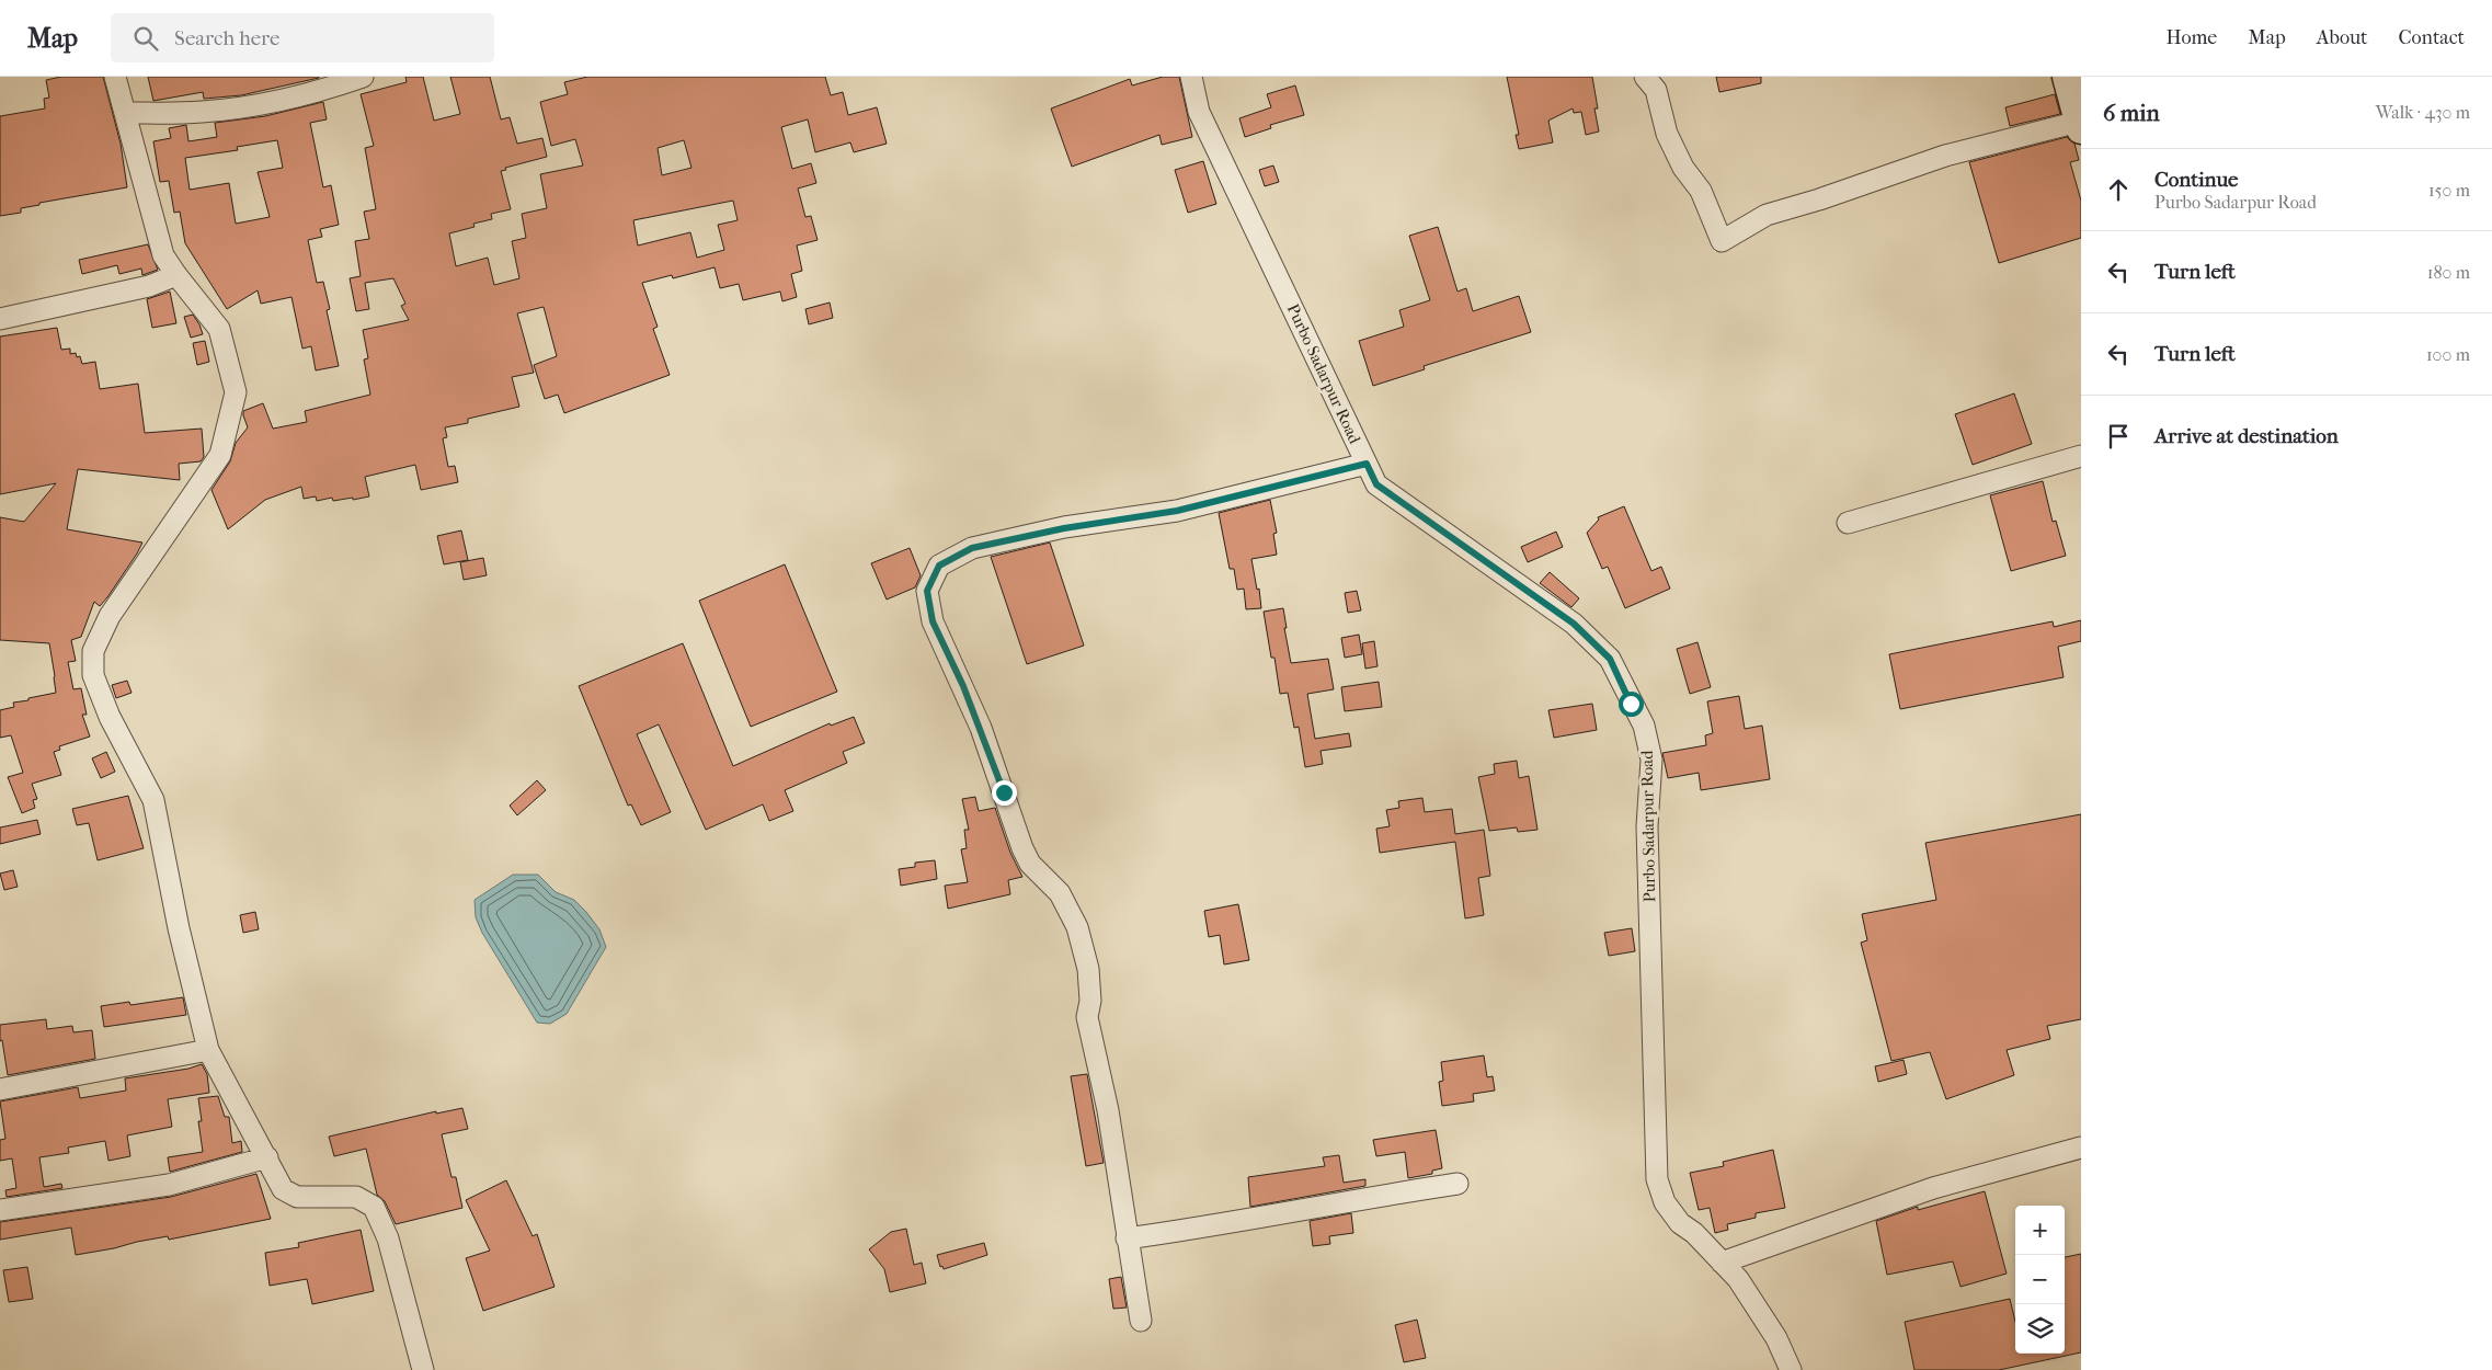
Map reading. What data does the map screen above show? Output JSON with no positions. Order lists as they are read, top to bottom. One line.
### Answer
{"streets":{"street":["Purbo Sadarpur Road"]},"page":{"header":"Map","search":"Search here","nav":["Home","Map","About","Contact"],"heading":["6 min","Walk · 430 m"],"list":[["Continue","Purbo Sadarpur Road","150 m"],["Turn left","180 m"],["Turn left","100 m"],"Arrive at destination"],"map_buttons":["+","−"]}}
